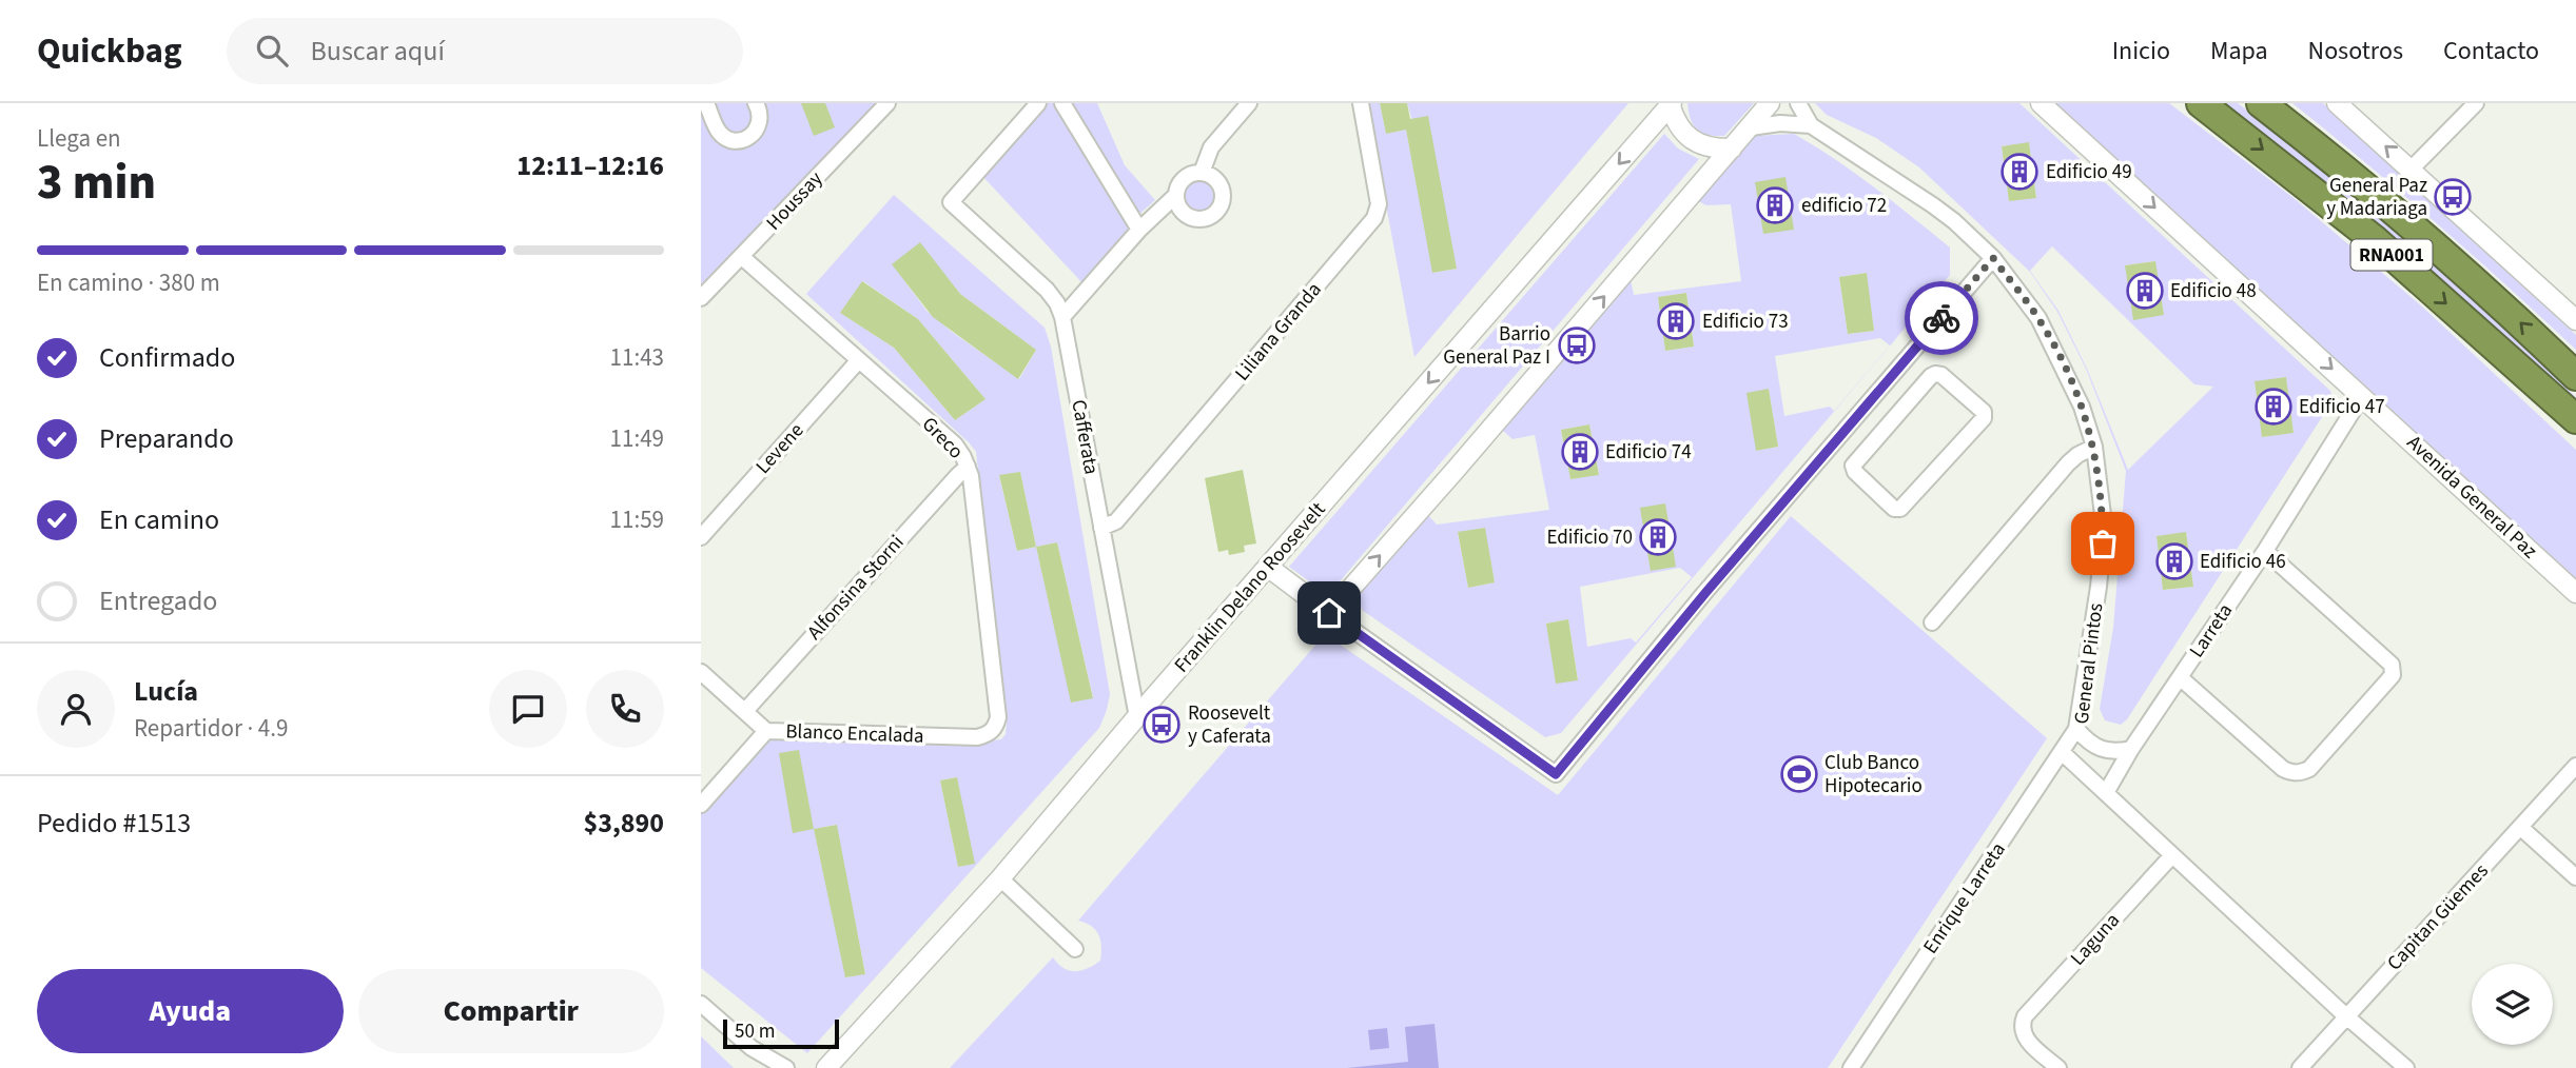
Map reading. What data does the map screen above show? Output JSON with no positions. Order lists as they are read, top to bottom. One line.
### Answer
{"streets":{"highway":["RNA001"],"street":["Houssay","Liliana Granda","Cafferata","Greco","Levene","Avenida General Paz","Alfonsina Storni","Franklin Delano Roosevelt","Larreta","General Pintos","Blanco Encalada","Enrique Larreta","Capitan Güemes","Laguna"]},"crossings":[["Houssay","Greco"],["Liliana Granda","Cafferata"],["Cafferata","Franklin Delano Roosevelt"],["Greco","Levene"],["Greco","Alfonsina Storni"],["Greco","Blanco Encalada"],["Avenida General Paz","Larreta"],["Alfonsina Storni","Blanco Encalada"],["Larreta","General Pintos"],["General Pintos","Enrique Larreta"]],"one_way":["Avenida General Paz"],"places":{"building":["Edificio 49","edificio 72","Edificio 48","Edificio 73","Edificio 47","Edificio 74","Edificio 70","Edificio 46"],"bus stop":["General Paz y Madariaga","Barrio General Paz I","Roosevelt y Caferata"],"sports":["Club Banco Hipotecario"]},"scale_bar":"50 m","page":{"header":"Quickbag","search":"Buscar aquí","nav":["Inicio","Mapa","Nosotros","Contacto"],"heading":["3 min","Llega en","12:11–12:16"],"panel":["Lucía","Repartidor · 4.9","Pedido #1513","$3,890"],"bar":"En camino · 380 m","list":[["Confirmado","11:43"],["Preparando","11:49"],["En camino","11:59"],"Entregado"],"buttons":["Ayuda","Compartir"],"scale":"50 m"}}
